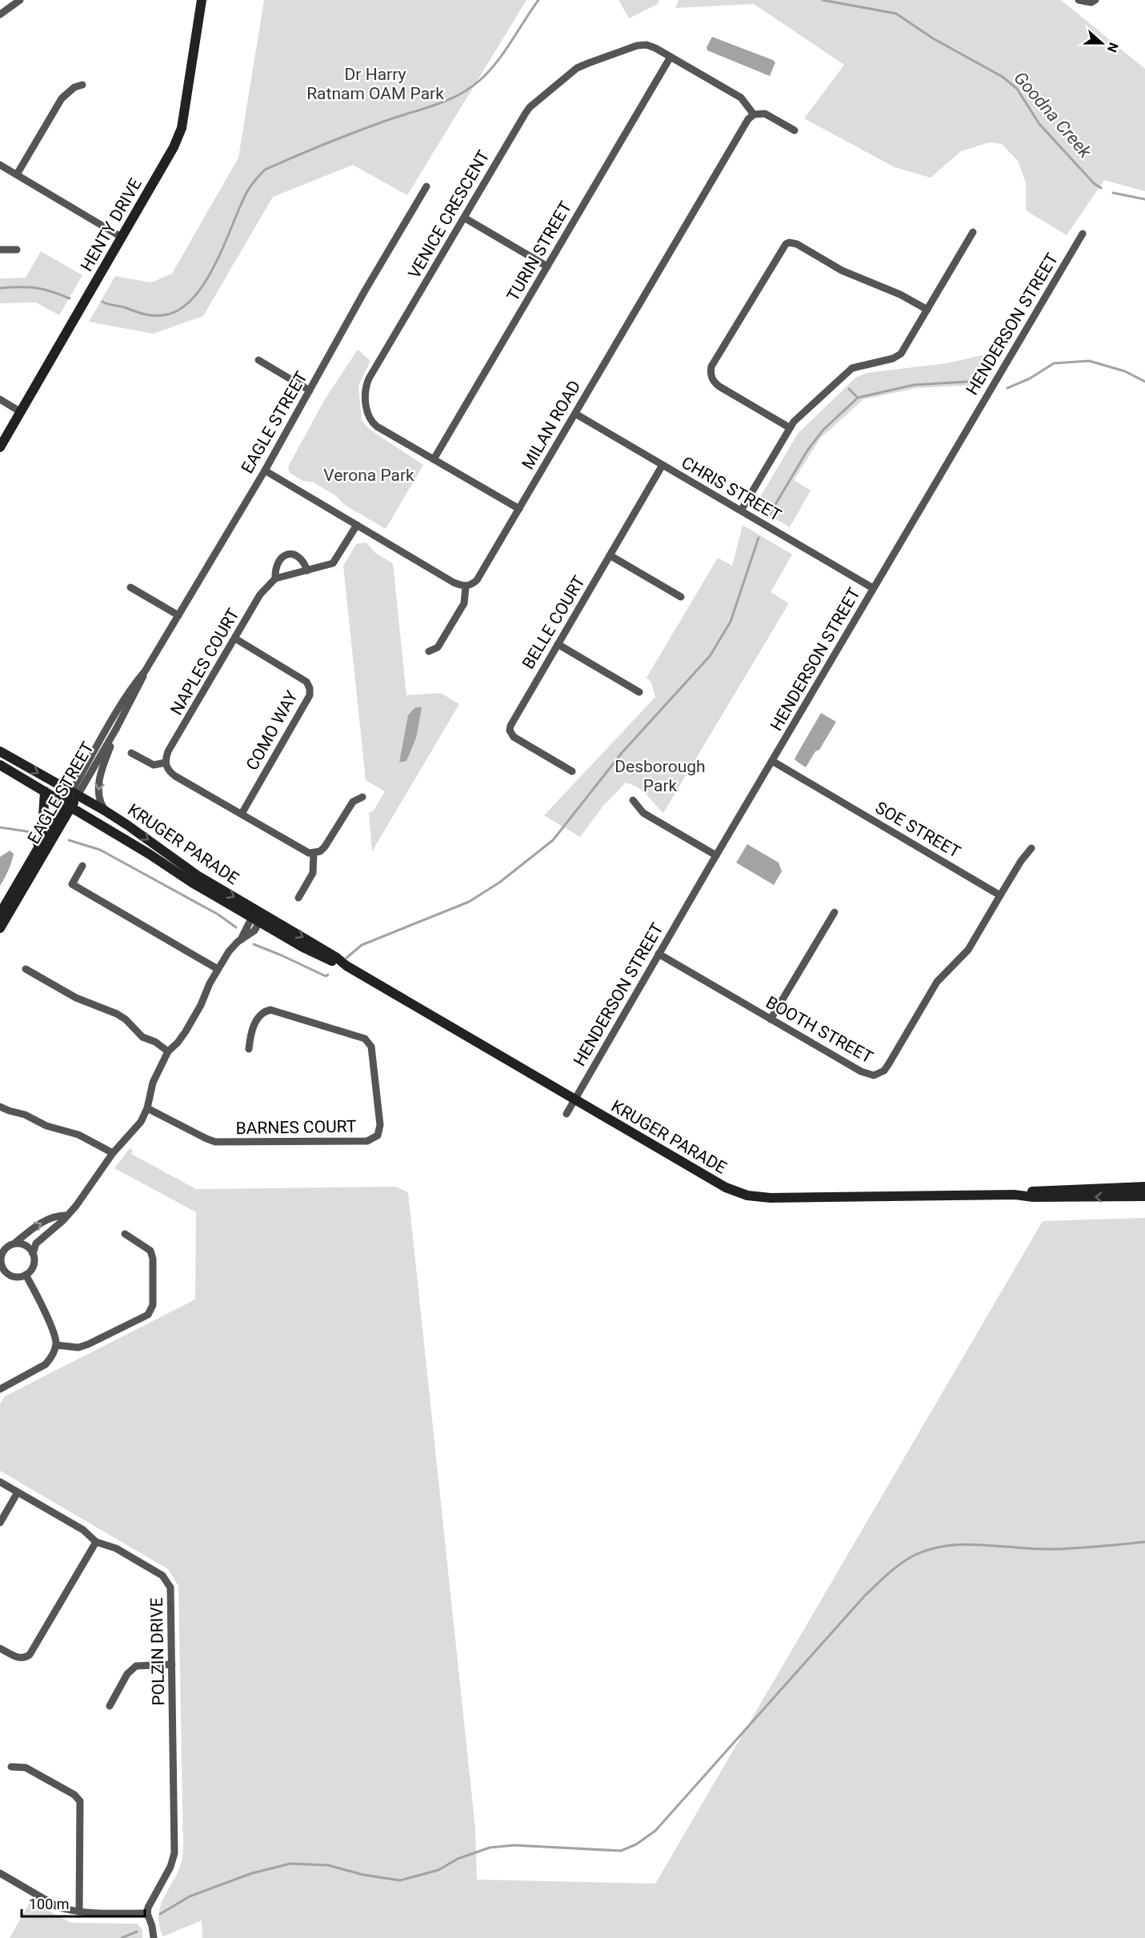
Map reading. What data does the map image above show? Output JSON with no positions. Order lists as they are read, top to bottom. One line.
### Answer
{"streets":{"street":["VENICE CRESCENT","HENTY DRIVE","TURIN STREET","HENDERSON STREET","EAGLE STREET","MILAN ROAD","CHRIS STREET","BELLE COURT","NAPLES COURT","COMO WAY","SOE STREET","KRUGER PARADE","BOOTH STREET","BARNES COURT","POLZIN DRIVE"]},"crossings":[["VENICE CRESCENT","TURIN STREET"],["VENICE CRESCENT","MILAN ROAD"],["HENDERSON STREET","CHRIS STREET"],["HENDERSON STREET","SOE STREET"],["HENDERSON STREET","KRUGER PARADE"],["HENDERSON STREET","BOOTH STREET"],["EAGLE STREET","KRUGER PARADE"],["MILAN ROAD","CHRIS STREET"],["CHRIS STREET","BELLE COURT"],["NAPLES COURT","COMO WAY"],["SOE STREET","BOOTH STREET"]],"water":["Goodna Creek"],"parks":["Dr Harry Ratnam OAM Park","Verona Park","Desborough Park"],"scale_bar":"100 m","north":"right"}
